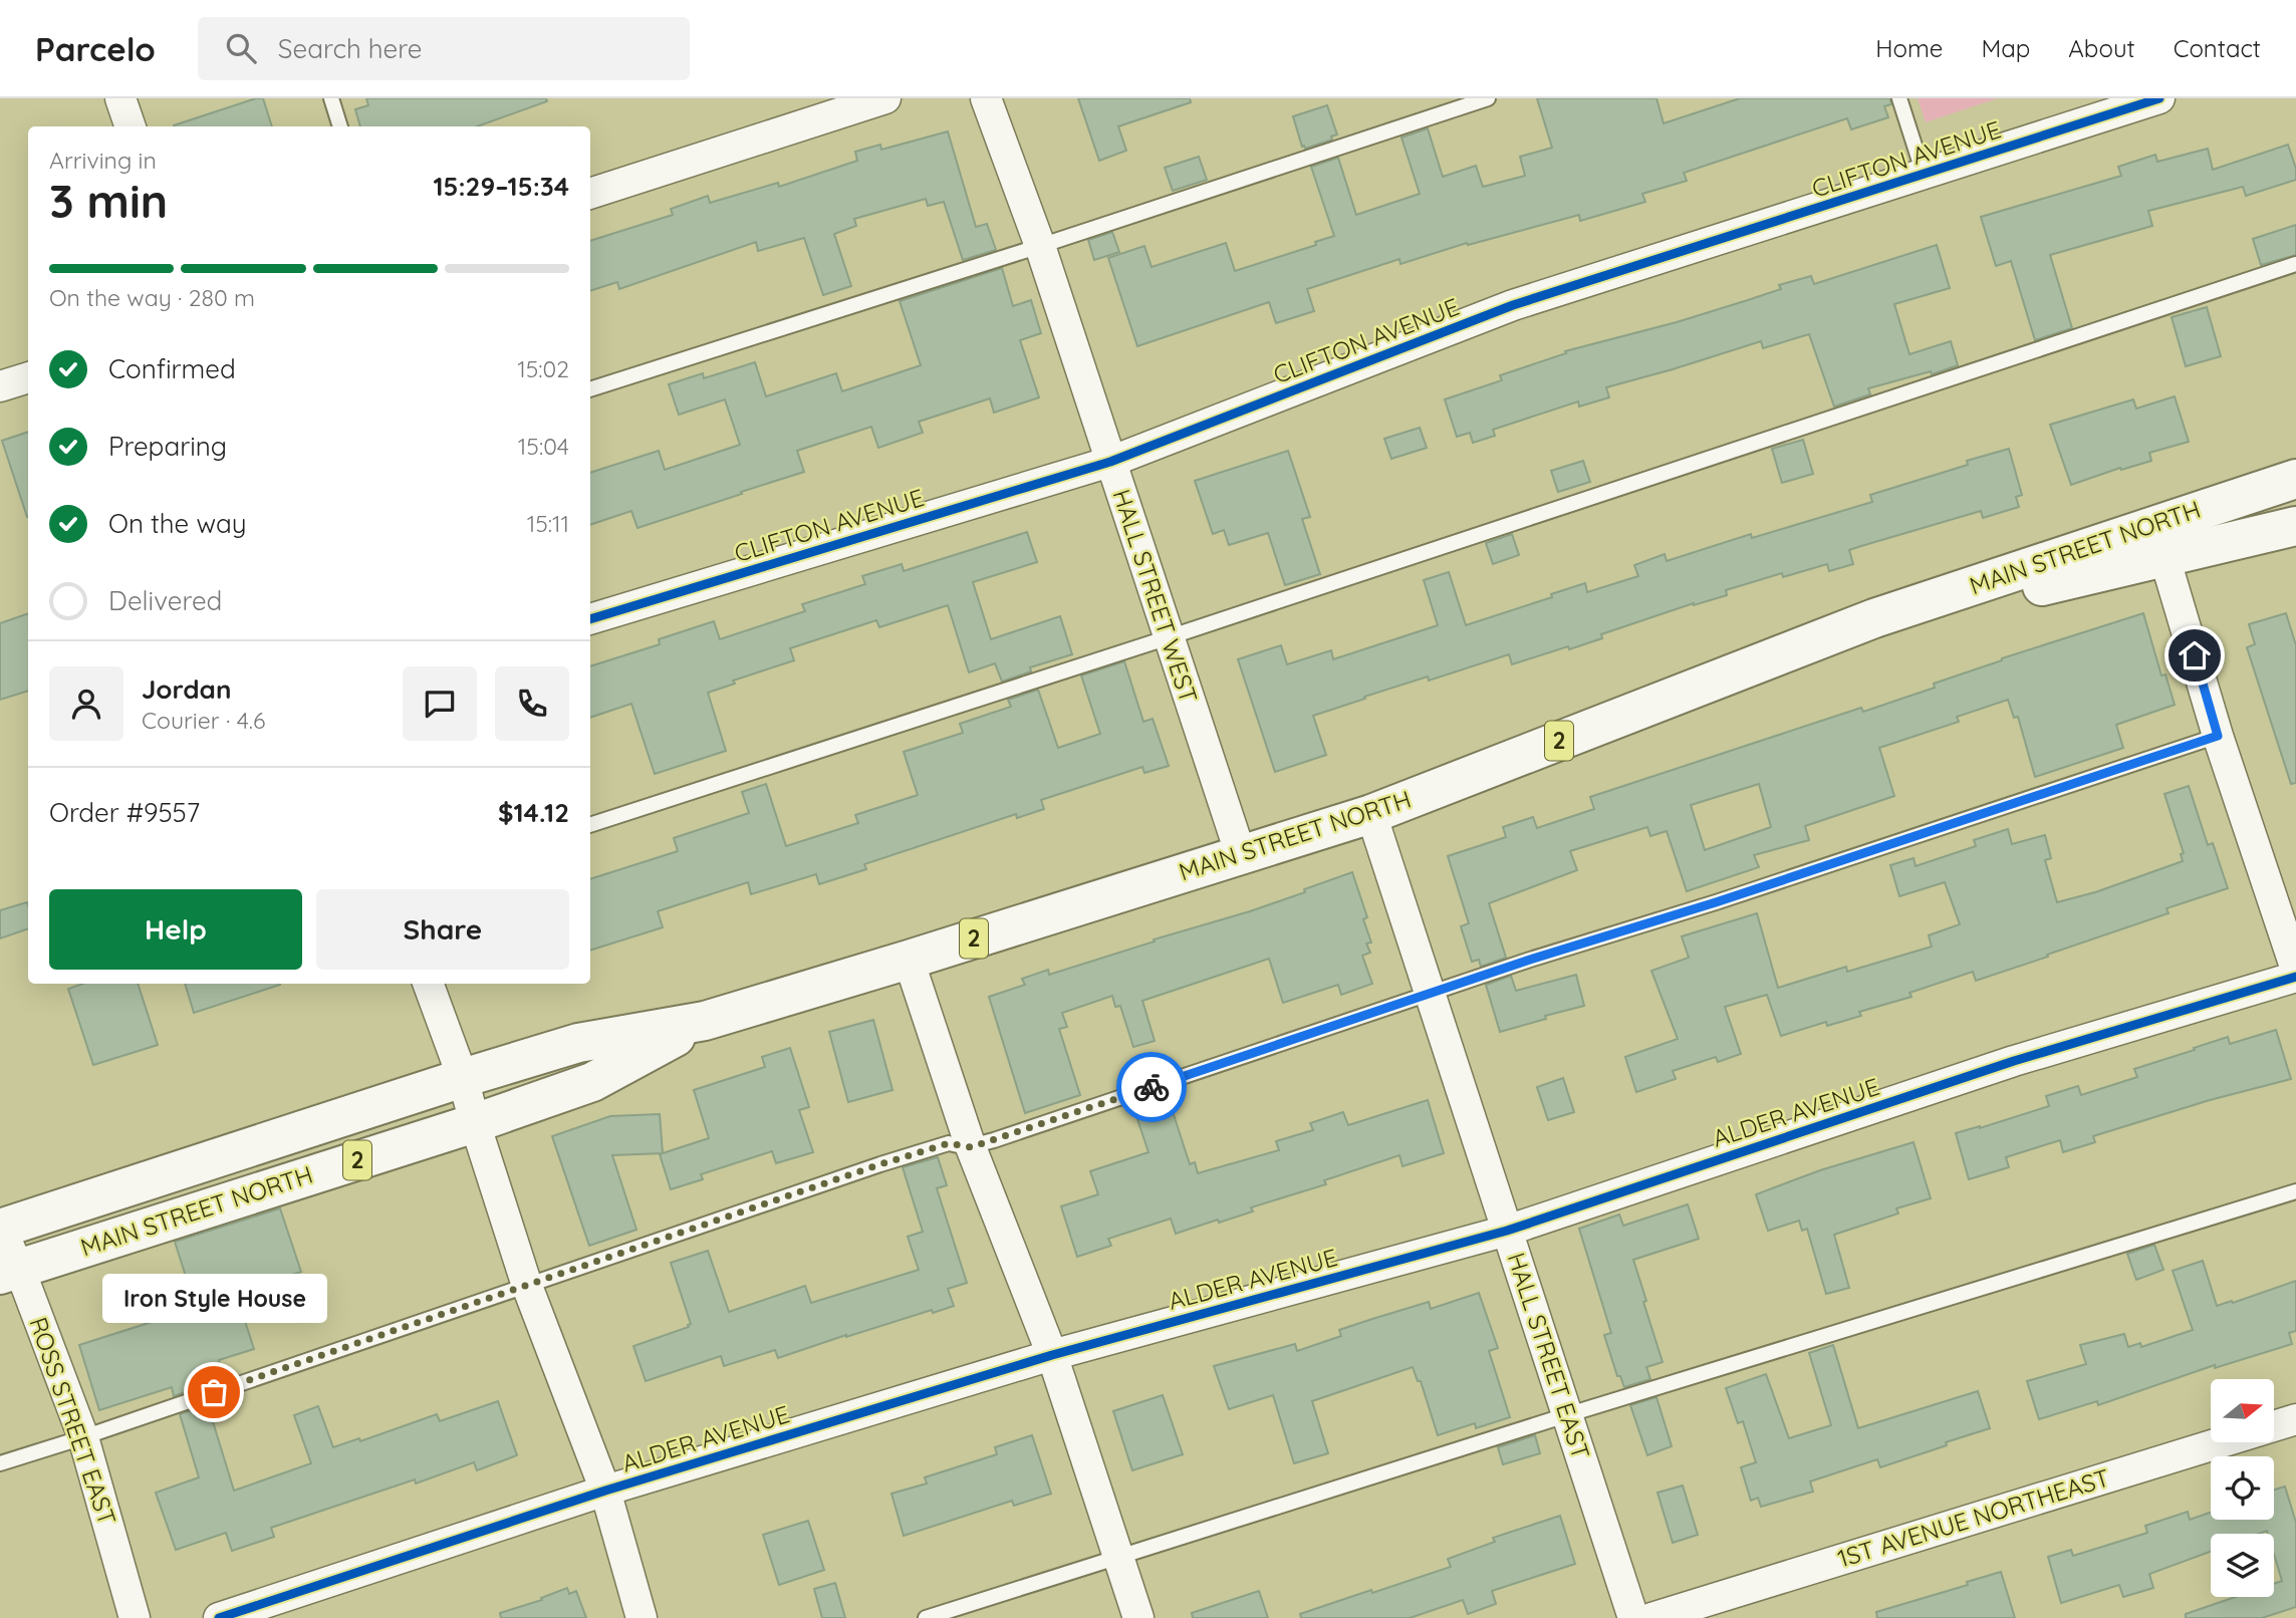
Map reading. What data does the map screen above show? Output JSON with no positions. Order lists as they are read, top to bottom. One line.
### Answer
{"streets":{"main road":["MAIN STREET NORTH","2"],"street":["CLIFTON AVENUE","HALL STREET WEST","ALDER AVENUE","HALL STREET EAST","ROSS STREET EAST","1ST AVENUE NORTHEAST"]},"crossings":[["CLIFTON AVENUE","HALL STREET WEST"],["MAIN STREET NORTH","HALL STREET WEST"],["MAIN STREET NORTH","HALL STREET EAST"],["MAIN STREET NORTH","ROSS STREET EAST"],["ALDER AVENUE","HALL STREET EAST"]],"places":["Iron Style House"],"north":"right","page":{"header":"Parcelo","search":"Search here","nav":["Home","Map","About","Contact"],"heading":["3 min","Arriving in","15:29–15:34"],"panel":["Jordan","Courier · 4.6","Order #9557","$14.12"],"bar":"On the way · 280 m","list":[["Confirmed","15:02"],["Preparing","15:04"],["On the way","15:11"],"Delivered"],"buttons":["Help","Share"],"bubble":"Iron Style House"}}
